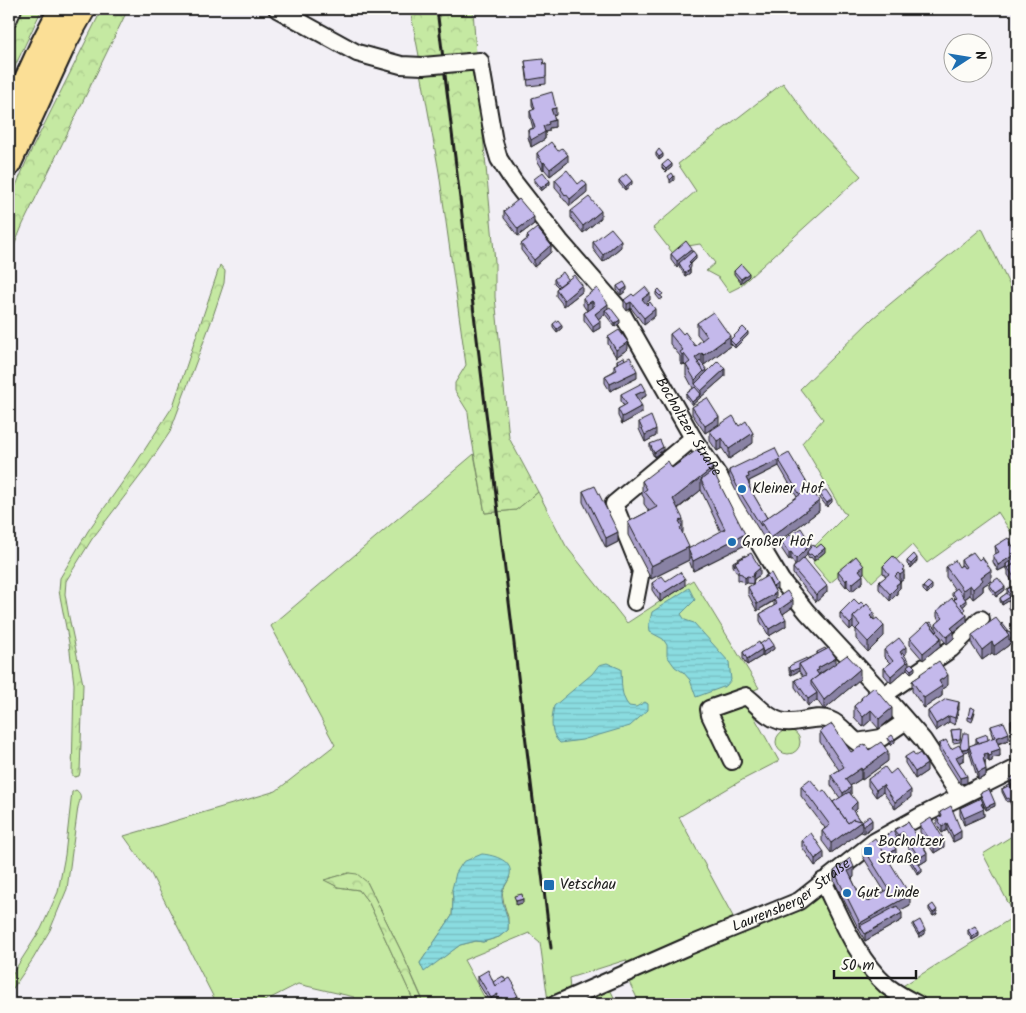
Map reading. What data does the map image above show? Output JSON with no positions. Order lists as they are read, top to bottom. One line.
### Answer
{"streets":{"street":["Bocholtzer Straße","Laurensberger Straße"]},"crossings":[["Bocholtzer Straße","Laurensberger Straße"]],"places":{"other":["Kleiner Hof","Großer Hof","Gut Linde"],"transit":["Bocholtzer Straße","Vetschau"]},"scale_bar":"50 m","north":"right"}
